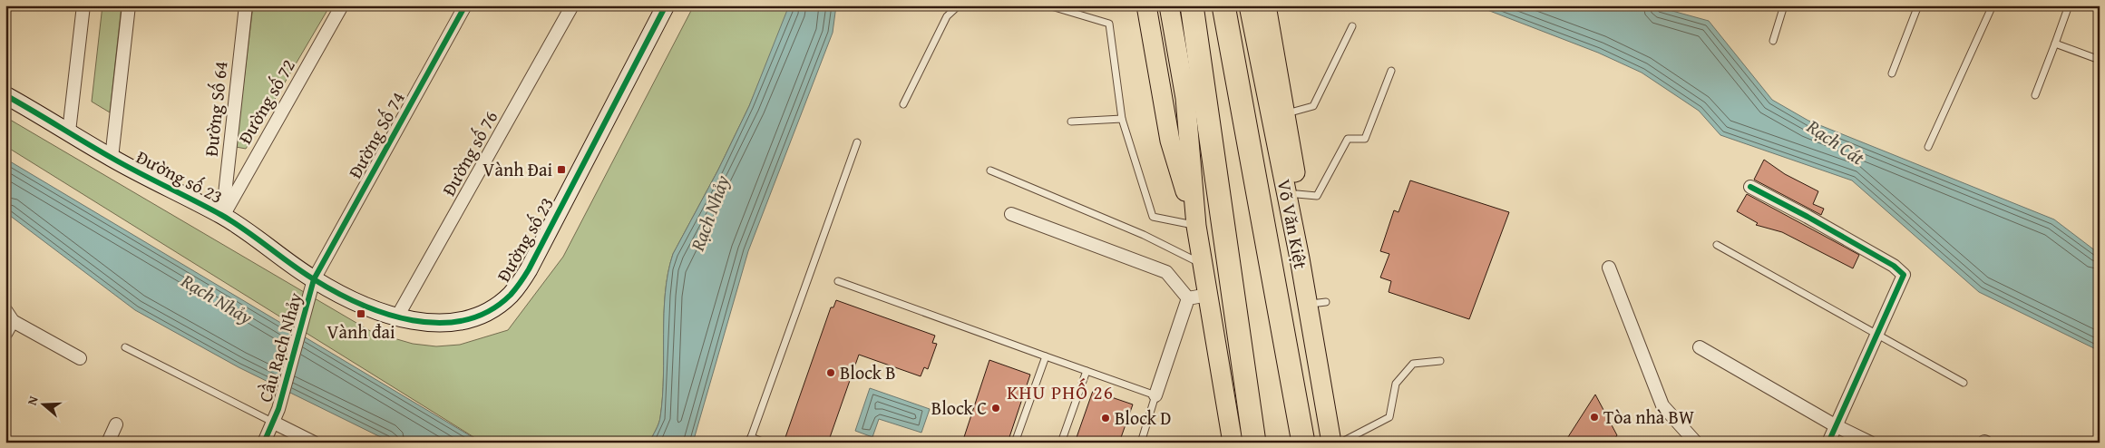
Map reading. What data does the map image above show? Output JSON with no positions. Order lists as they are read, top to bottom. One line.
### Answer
{"streets":{"highway":["Võ Văn Kiệt"],"street":["Đường số 72","Đường Số 64","Đường Số 74","Đường số 76","Đường số 23","Cầu Rạch Nhảy"]},"crossings":[["Đường số 72","Đường Số 64"],["Đường số 72","Đường số 23"],["Đường Số 64","Đường số 23"],["Đường Số 74","Đường số 23"],["Đường Số 74","Cầu Rạch Nhảy"],["Đường số 76","Đường số 23"],["Đường số 23","Cầu Rạch Nhảy"]],"districts":["KHU PHỐ 26"],"water":["Rạch Cát","Rạch Nhảy"],"places":{"transit":["Vành Đai","Vành đai"],"other":["Block B","Block C","Tòa nhà BW","Block D"]},"north":"left"}
